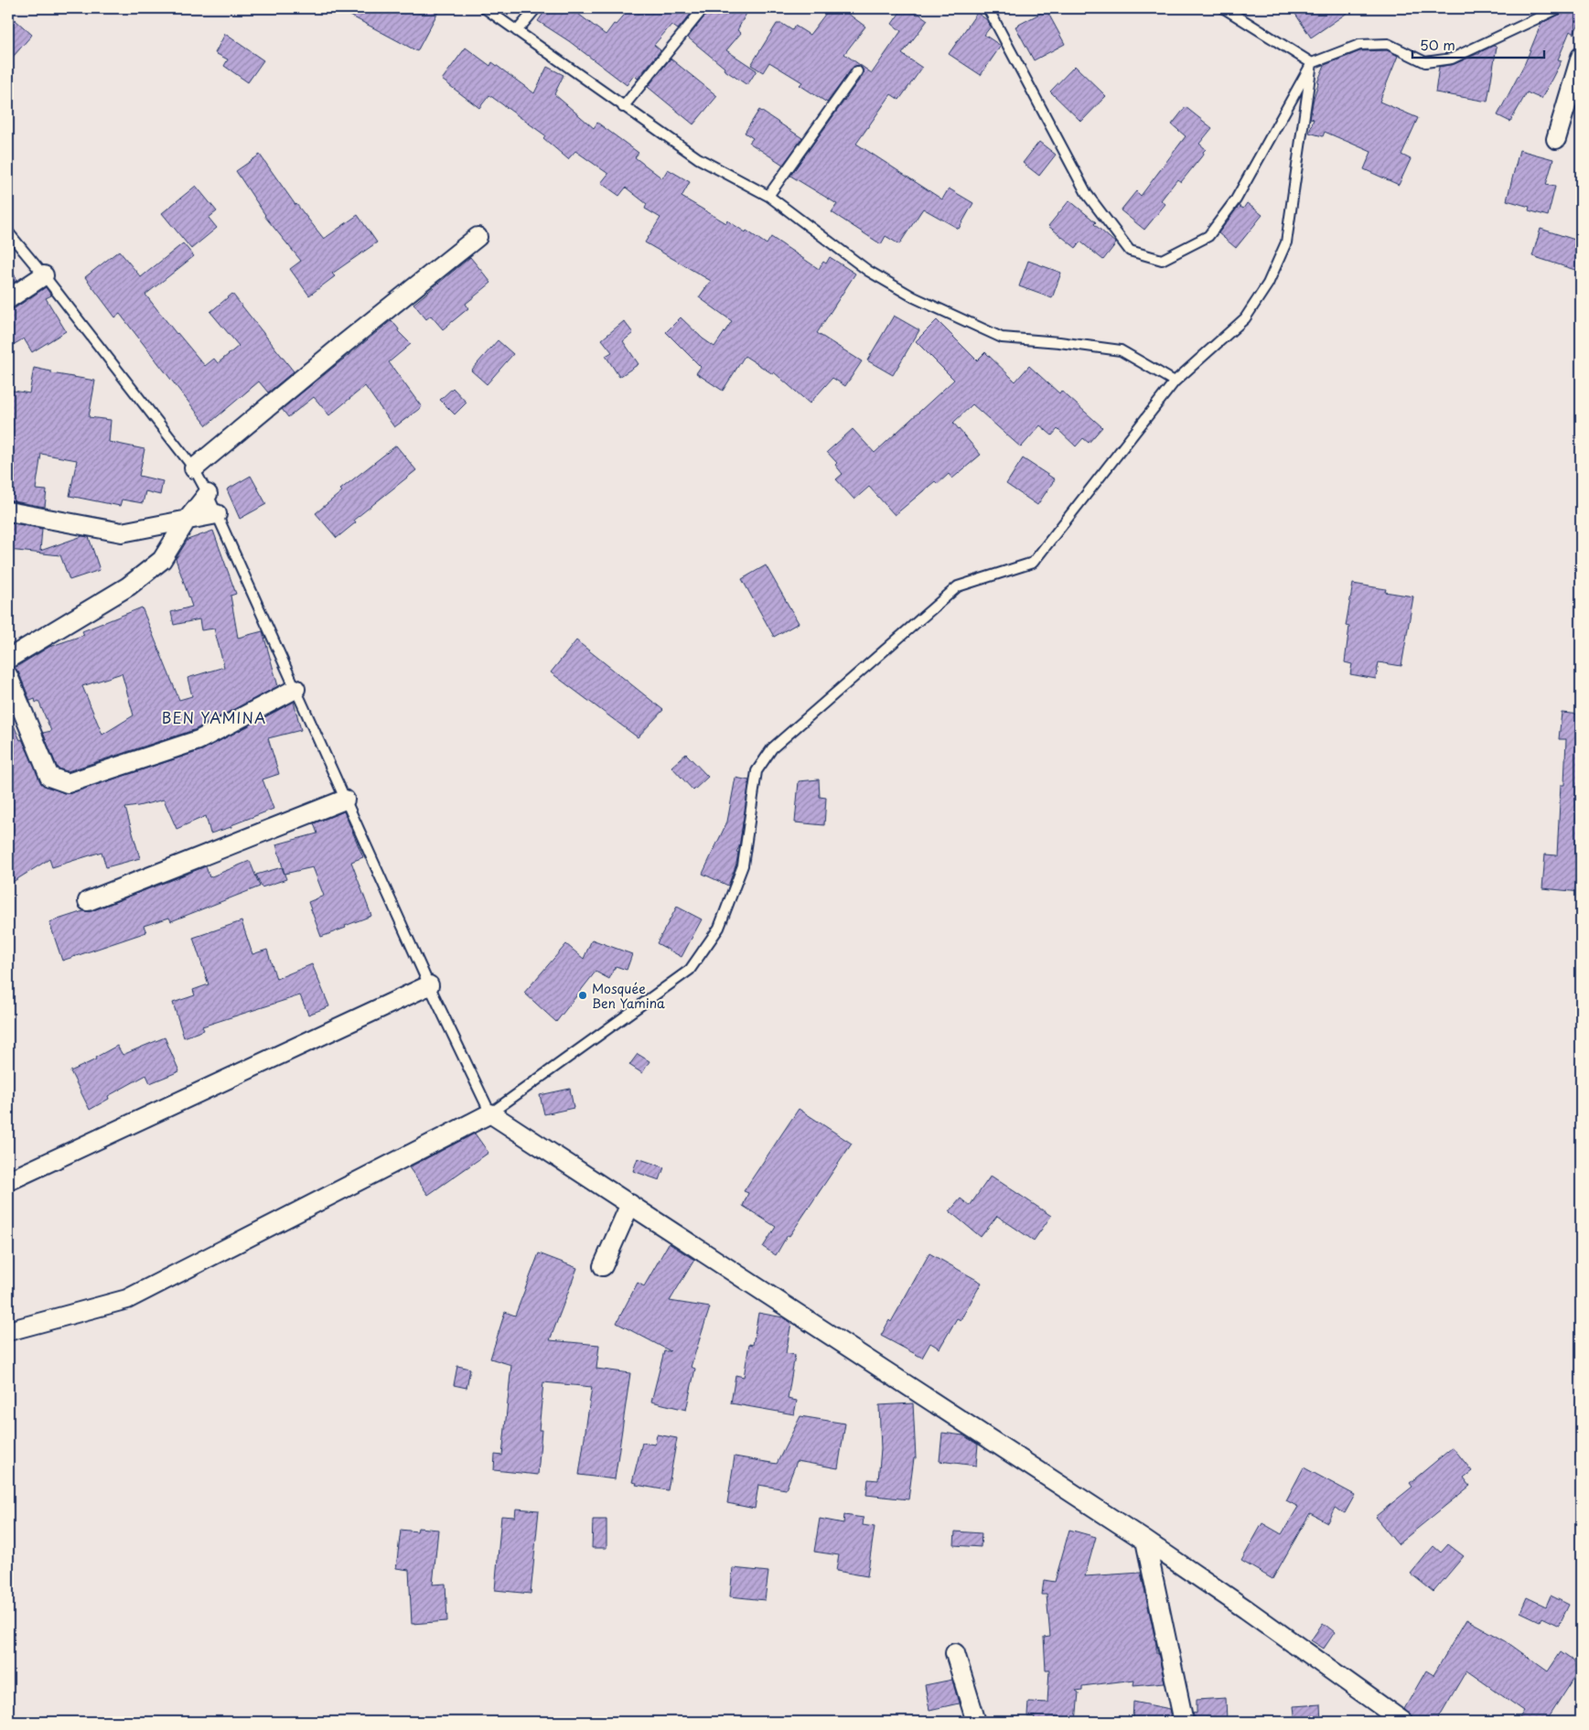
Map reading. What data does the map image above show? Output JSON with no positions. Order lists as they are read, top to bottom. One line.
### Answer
{"districts":["BEN YAMINA"],"places":["Mosquée Ben Yamina"],"scale_bar":"50 m"}
